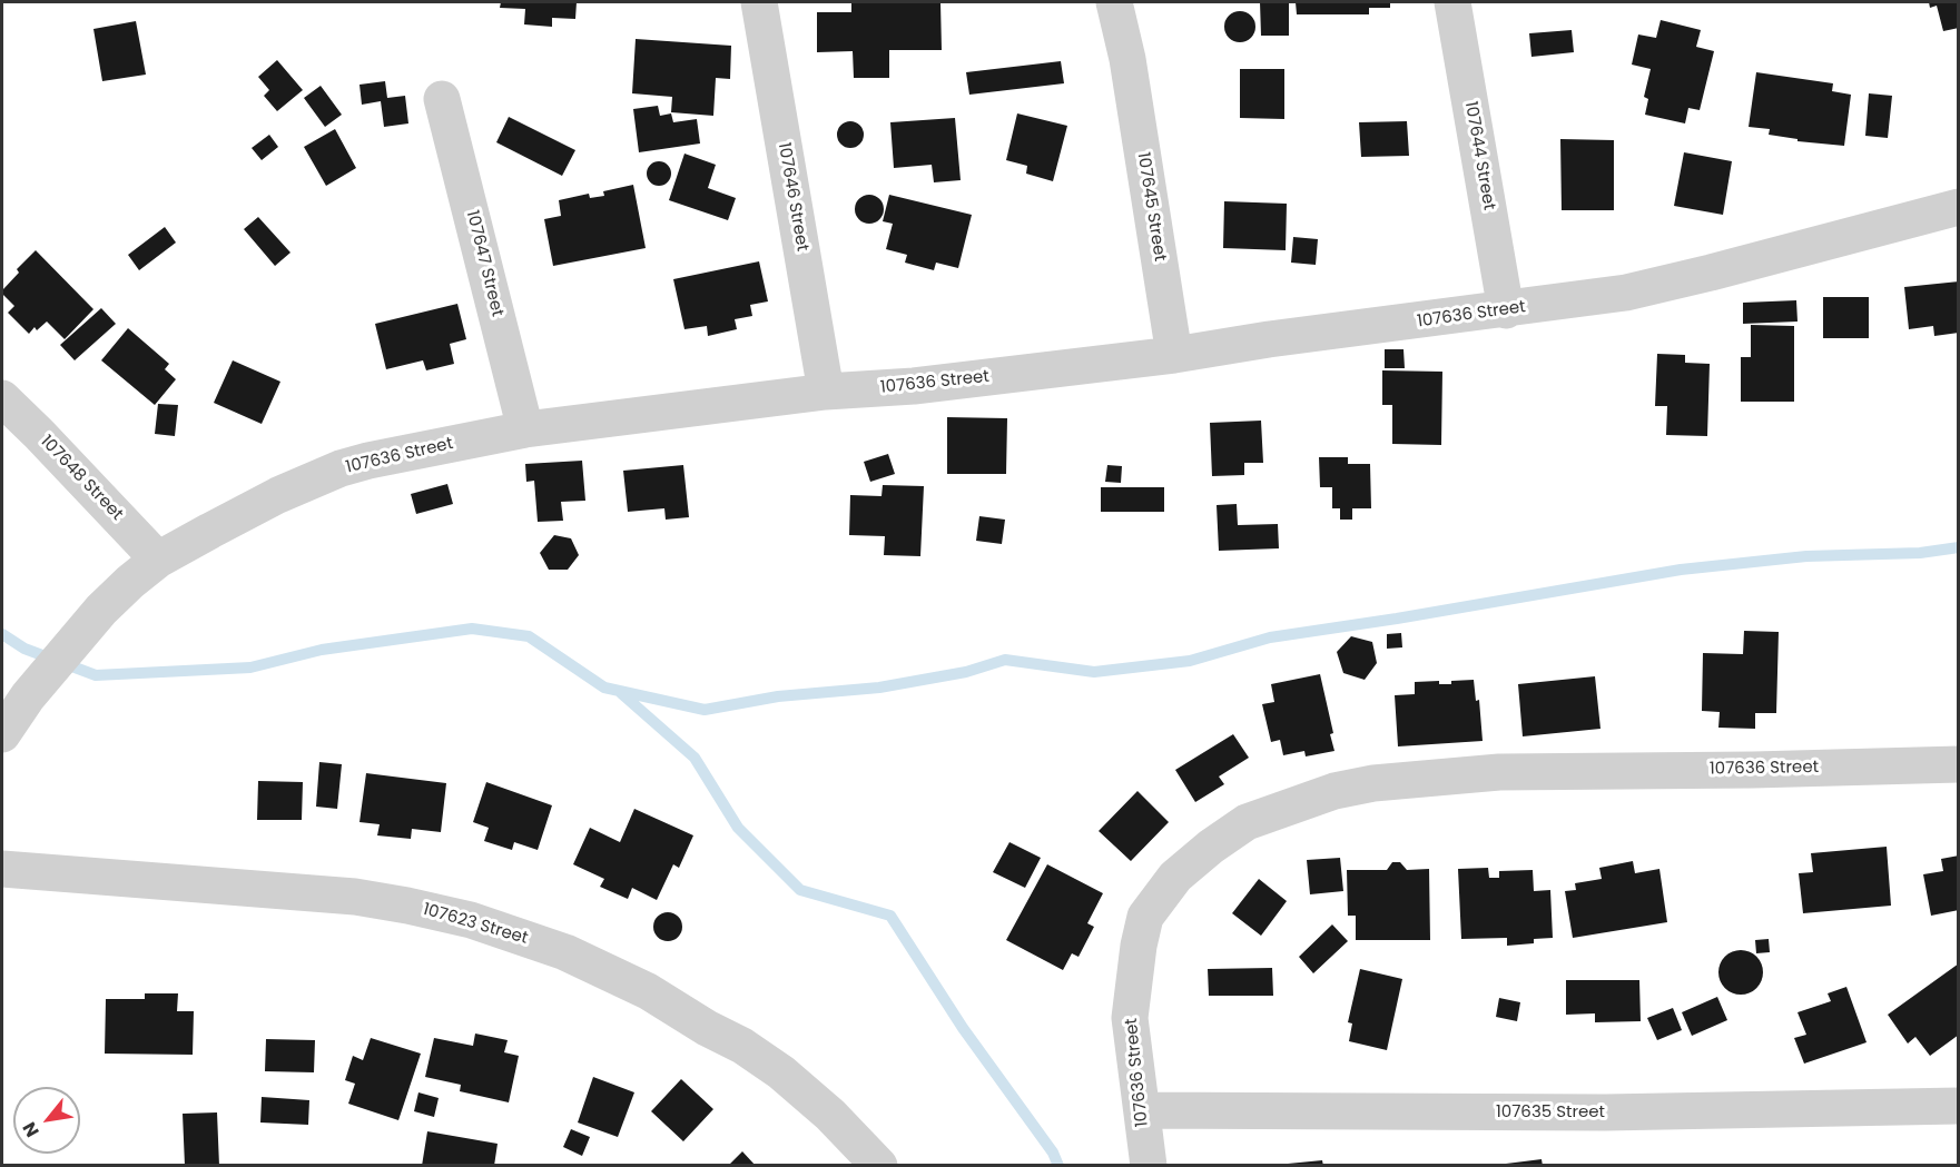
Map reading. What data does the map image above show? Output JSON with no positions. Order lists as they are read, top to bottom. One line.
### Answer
{"streets":{"street":["107644 Street","107646 Street","107645 Street","107647 Street","107636 Street","107648 Street","107623 Street","107635 Street"]},"crossings":[["107644 Street","107636 Street"],["107646 Street","107636 Street"],["107645 Street","107636 Street"],["107647 Street","107636 Street"],["107636 Street","107648 Street"],["107636 Street","107635 Street"]],"north":"bottom left"}
